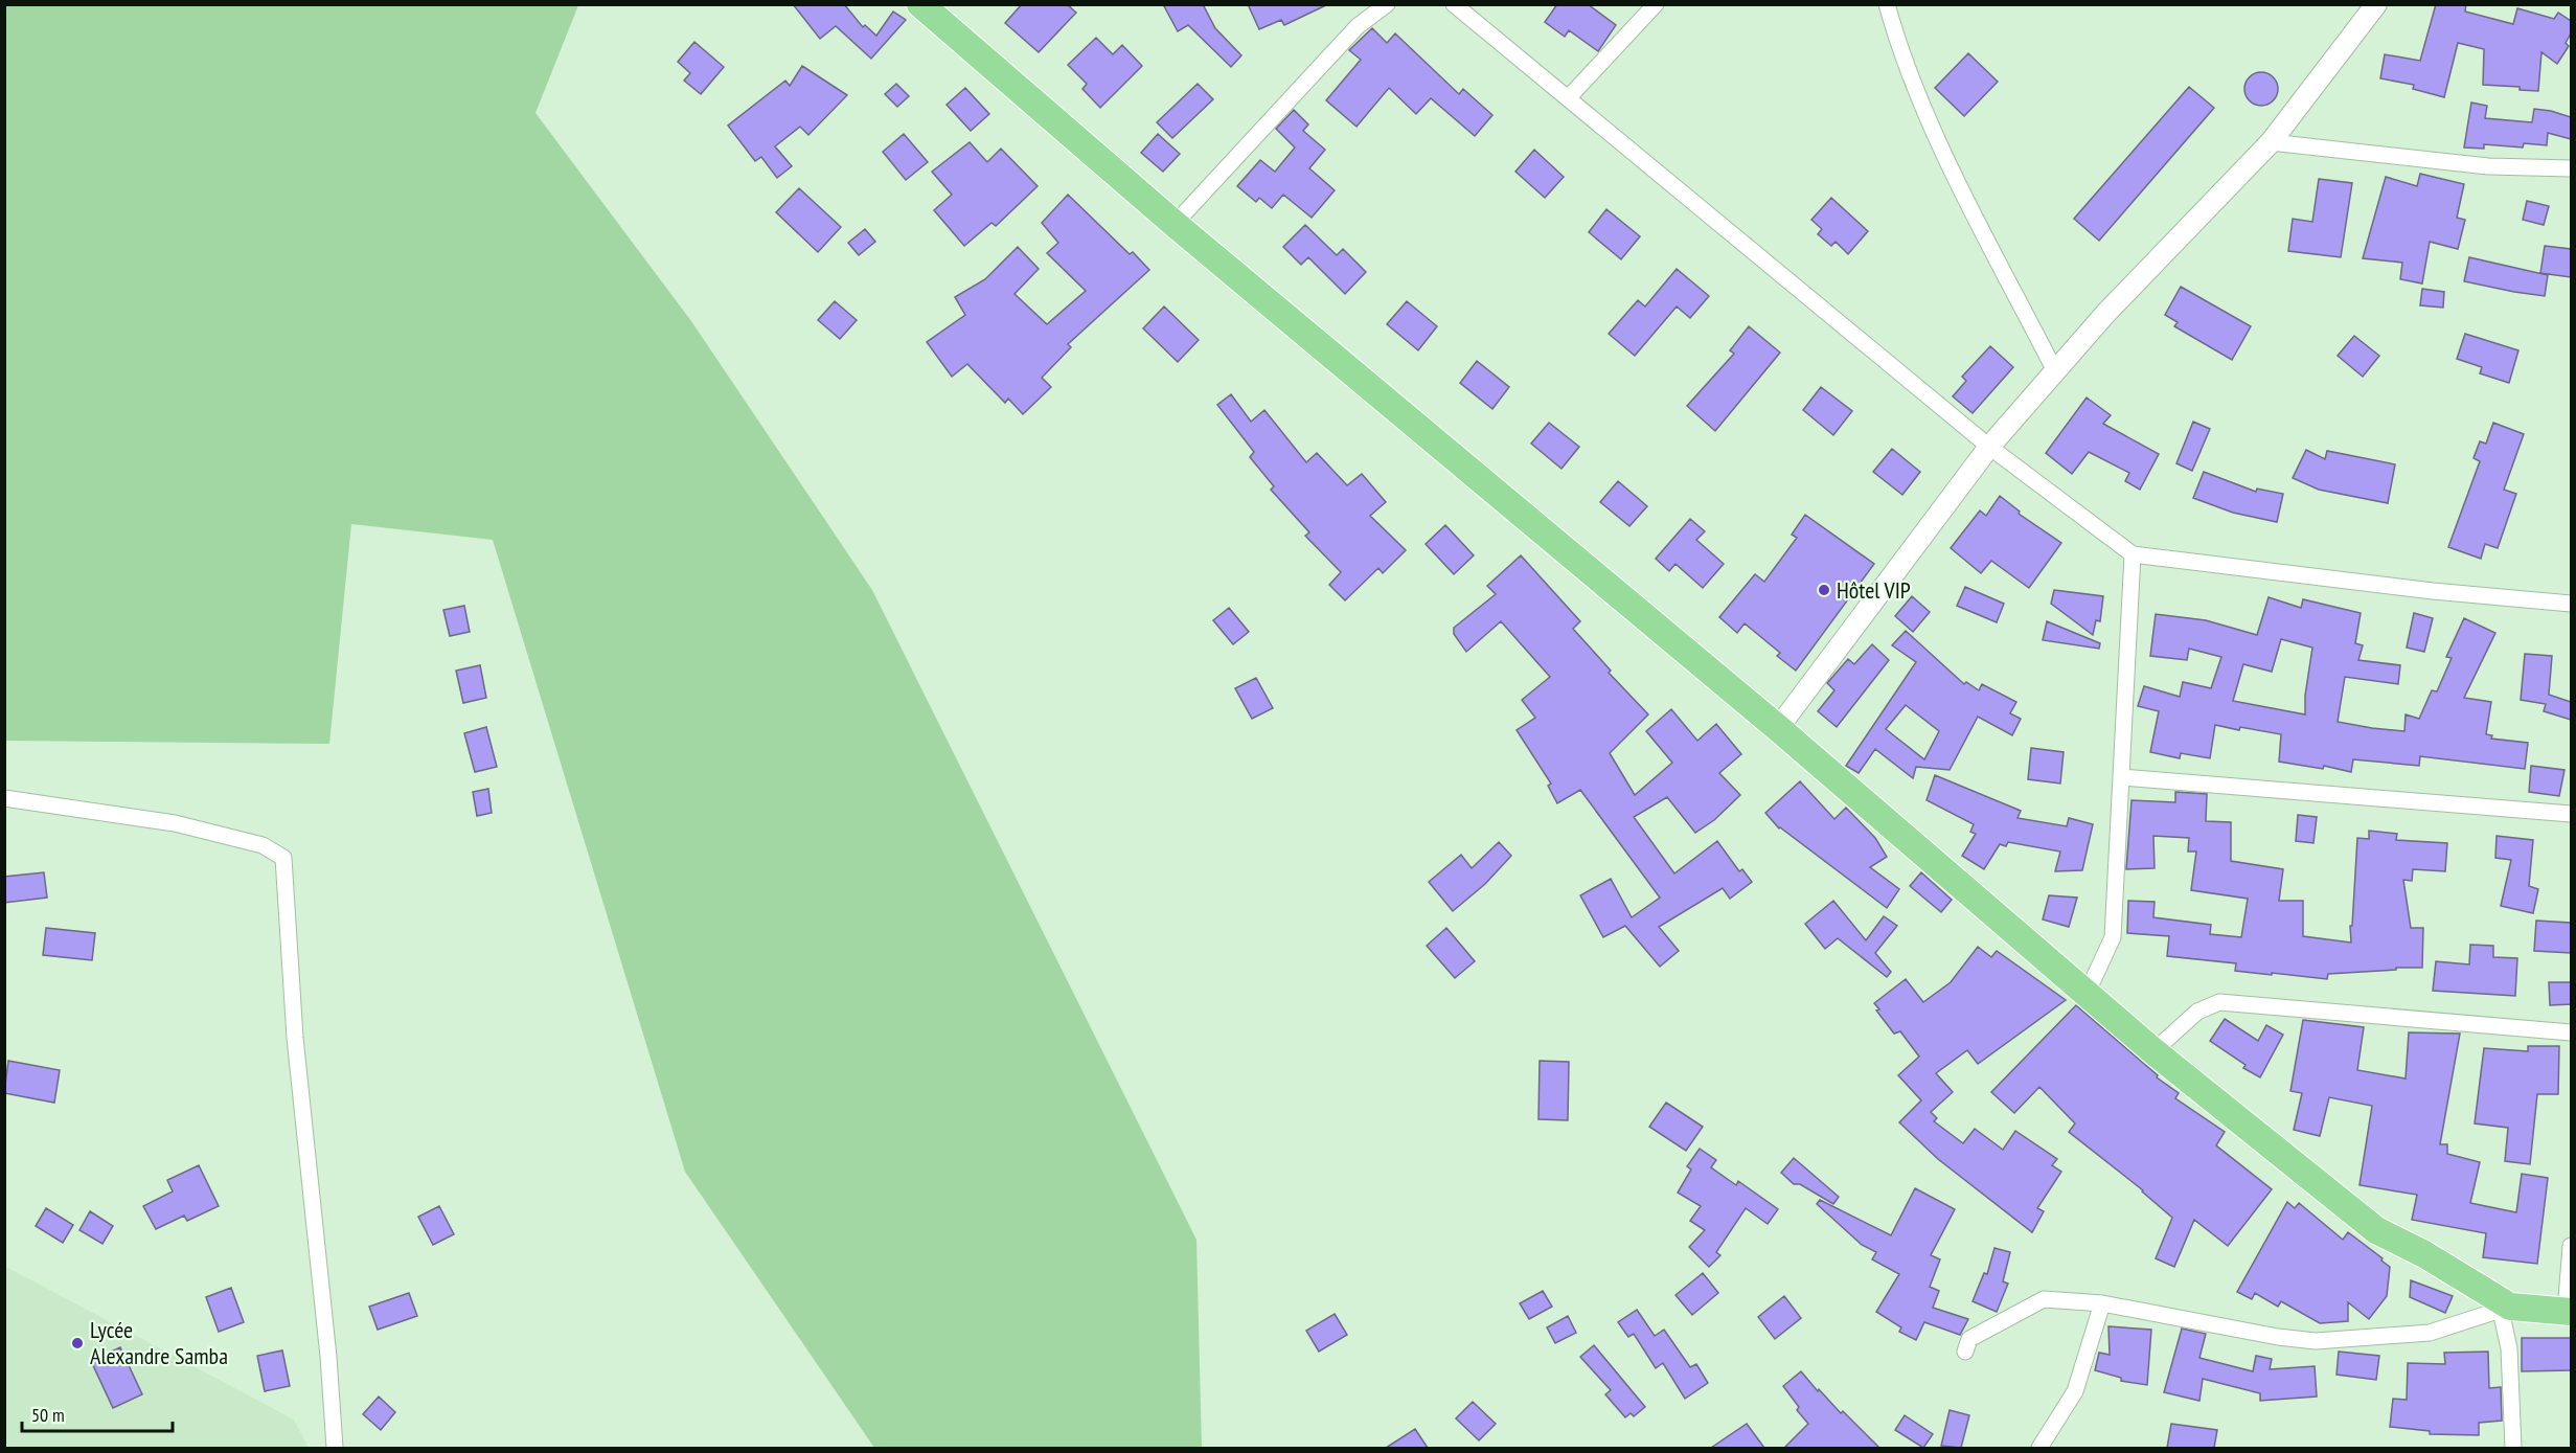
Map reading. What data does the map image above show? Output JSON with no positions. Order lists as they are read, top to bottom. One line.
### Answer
{"places":["Hôtel VIP","Lycée Alexandre Samba"],"scale_bar":"50 m"}
